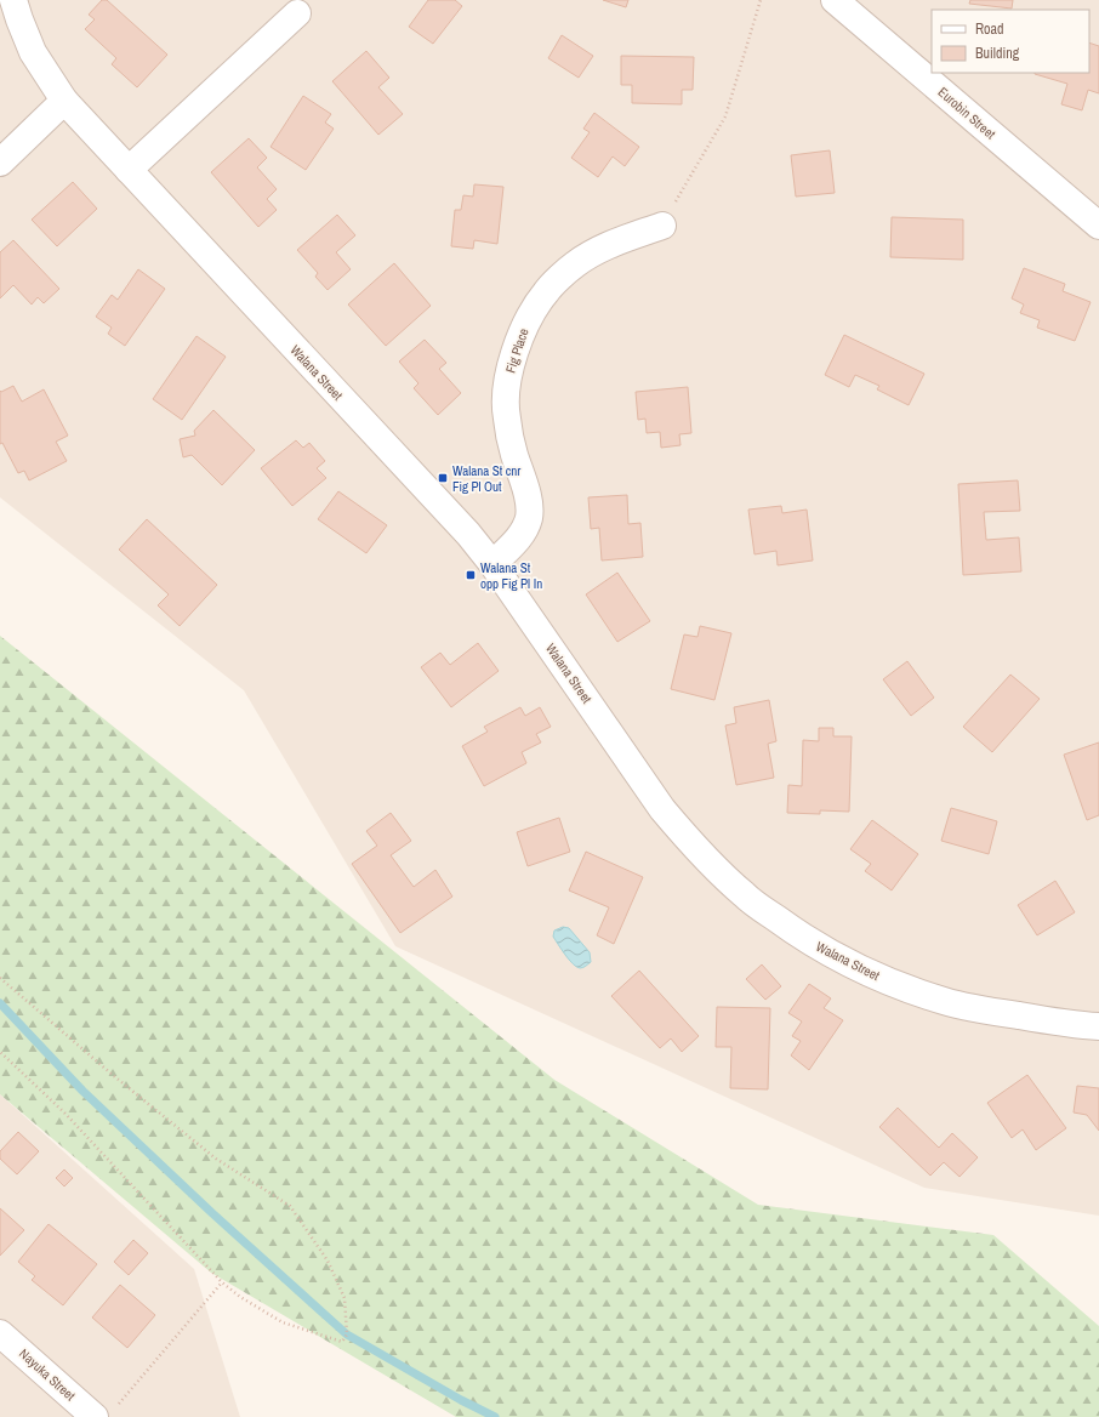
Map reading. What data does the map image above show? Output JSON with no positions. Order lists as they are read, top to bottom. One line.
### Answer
{"streets":{"street":["Eurobin Street","Fig Place","Walana Street","Nayuka Street"]},"crossings":[["Fig Place","Walana Street"]],"places":{"transit":["Walana St cnr Fig Pl Out","Walana St opp Fig Pl In"]},"legend":["Road","Building"]}
